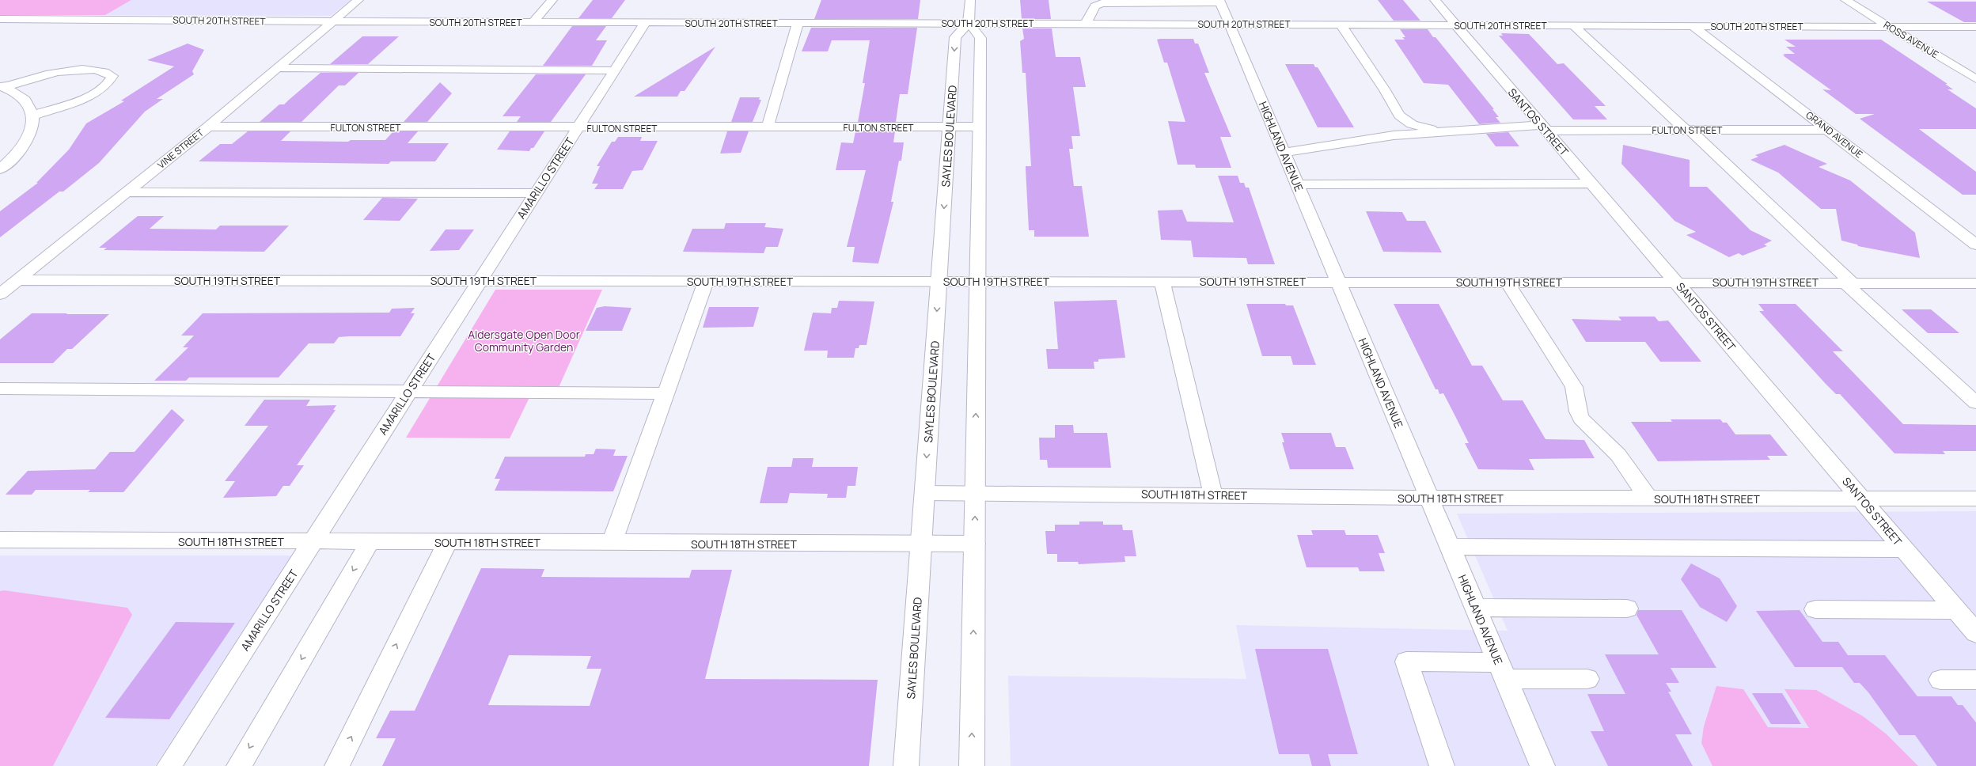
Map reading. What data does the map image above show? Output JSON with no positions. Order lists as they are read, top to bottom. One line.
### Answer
{"streets":{"street":["SOUTH 20TH STREET","ROSS AVENUE","SANTOS STREET","FULTON STREET","GRAND AVENUE","SAYLES BOULEVARD","HIGHLAND AVENUE","VINE STREET","AMARILLO STREET","SOUTH 19TH STREET","SOUTH 18TH STREET"]},"crossings":[["SOUTH 20TH STREET","ROSS AVENUE"],["SOUTH 20TH STREET","SANTOS STREET"],["SOUTH 20TH STREET","GRAND AVENUE"],["SOUTH 20TH STREET","SAYLES BOULEVARD"],["SOUTH 20TH STREET","HIGHLAND AVENUE"],["SOUTH 20TH STREET","VINE STREET"],["SOUTH 20TH STREET","AMARILLO STREET"],["SANTOS STREET","FULTON STREET"],["SANTOS STREET","SOUTH 19TH STREET"],["SANTOS STREET","SOUTH 18TH STREET"],["FULTON STREET","GRAND AVENUE"],["FULTON STREET","SAYLES BOULEVARD"],["FULTON STREET","HIGHLAND AVENUE"],["FULTON STREET","VINE STREET"],["FULTON STREET","AMARILLO STREET"],["SAYLES BOULEVARD","SOUTH 19TH STREET"],["SAYLES BOULEVARD","SOUTH 18TH STREET"],["HIGHLAND AVENUE","SOUTH 19TH STREET"],["HIGHLAND AVENUE","SOUTH 18TH STREET"],["VINE STREET","SOUTH 19TH STREET"],["AMARILLO STREET","SOUTH 19TH STREET"],["AMARILLO STREET","SOUTH 18TH STREET"]],"parks":["Aldersgate Open Door Community Garden"]}
